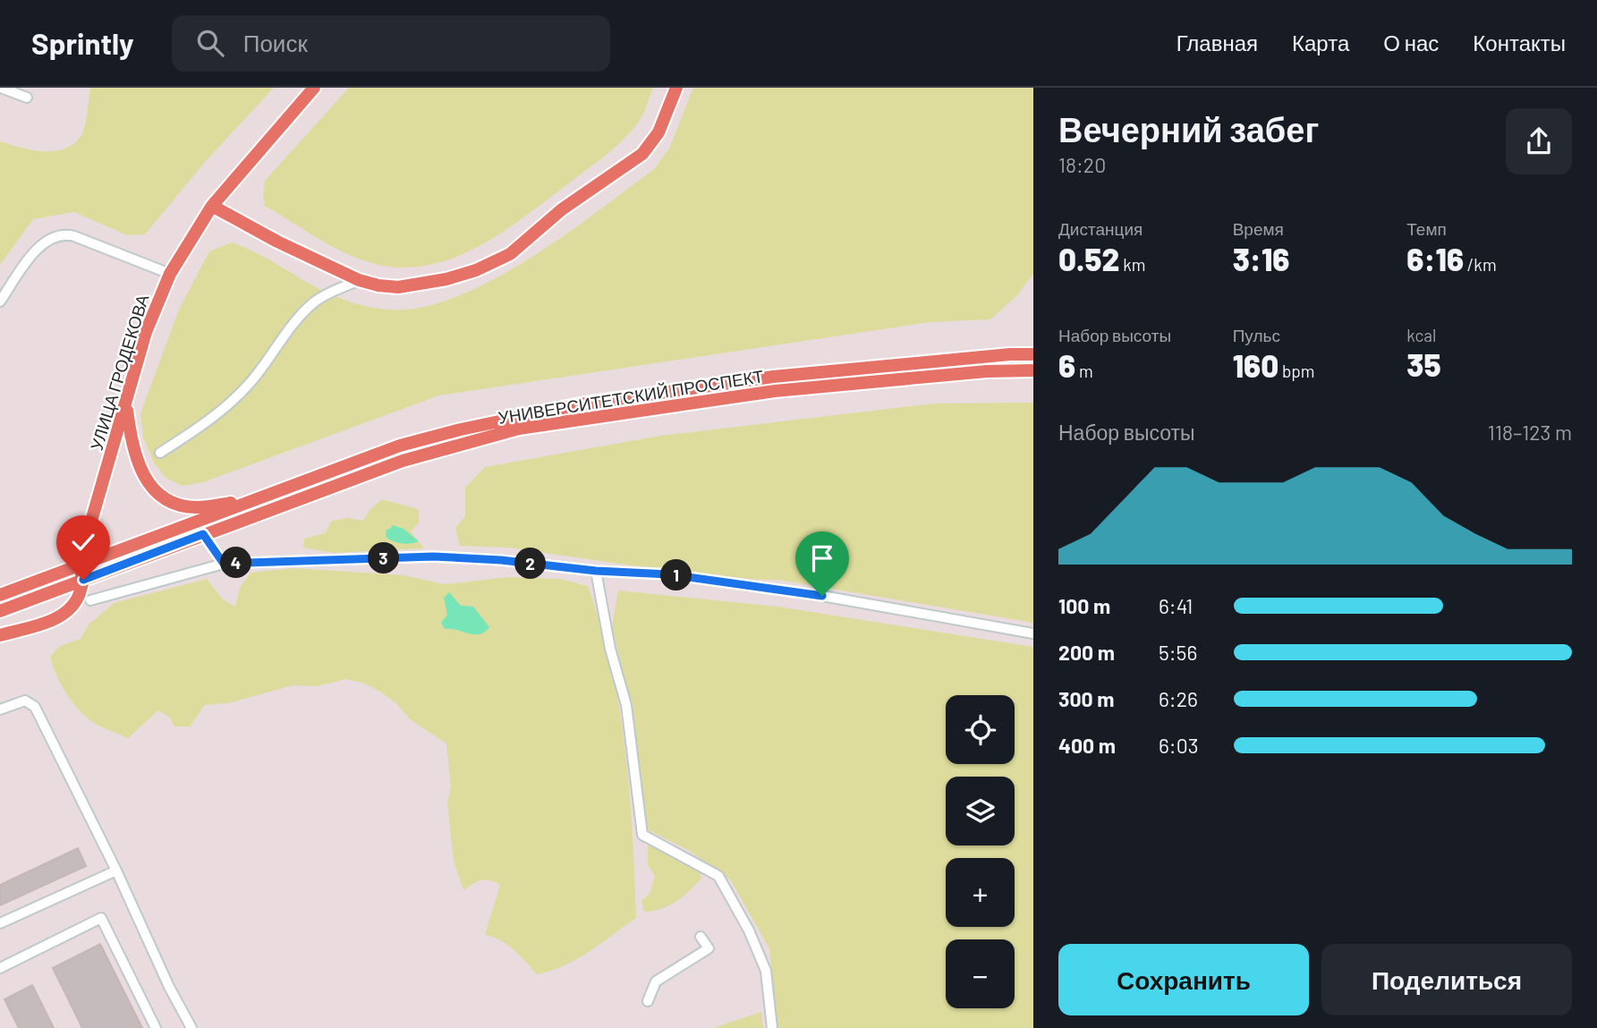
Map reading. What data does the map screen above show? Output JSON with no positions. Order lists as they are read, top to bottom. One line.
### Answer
{"streets":{"main road":["УЛИЦА ГРОДЕКОВА","УНИВЕРСИТЕТСКИЙ ПРОСПЕКТ"]},"crossings":[["УЛИЦА ГРОДЕКОВА","УНИВЕРСИТЕТСКИЙ ПРОСПЕКТ"]],"page":{"header":"Sprintly","search":"Поиск","nav":["Главная","Карта","О нас","Контакты"],"heading":["Вечерний забег","18:20"],"stats":[["Дистанция","0.52 km"],["Время","3:16"],["Темп","6:16 /km"],["Набор высоты","6 m"],["Пульс","160 bpm"],["kcal","35"]],"chart":["Набор высоты","118–123 m"],"pins":["3","4","2","1"],"list":[{"name":"100 m","note":"6:41"},{"name":"200 m","note":"5:56"},{"name":"300 m","note":"6:26"},{"name":"400 m","note":"6:03"}],"map_buttons":["+","−"],"buttons":["Сохранить","Поделиться"]}}
